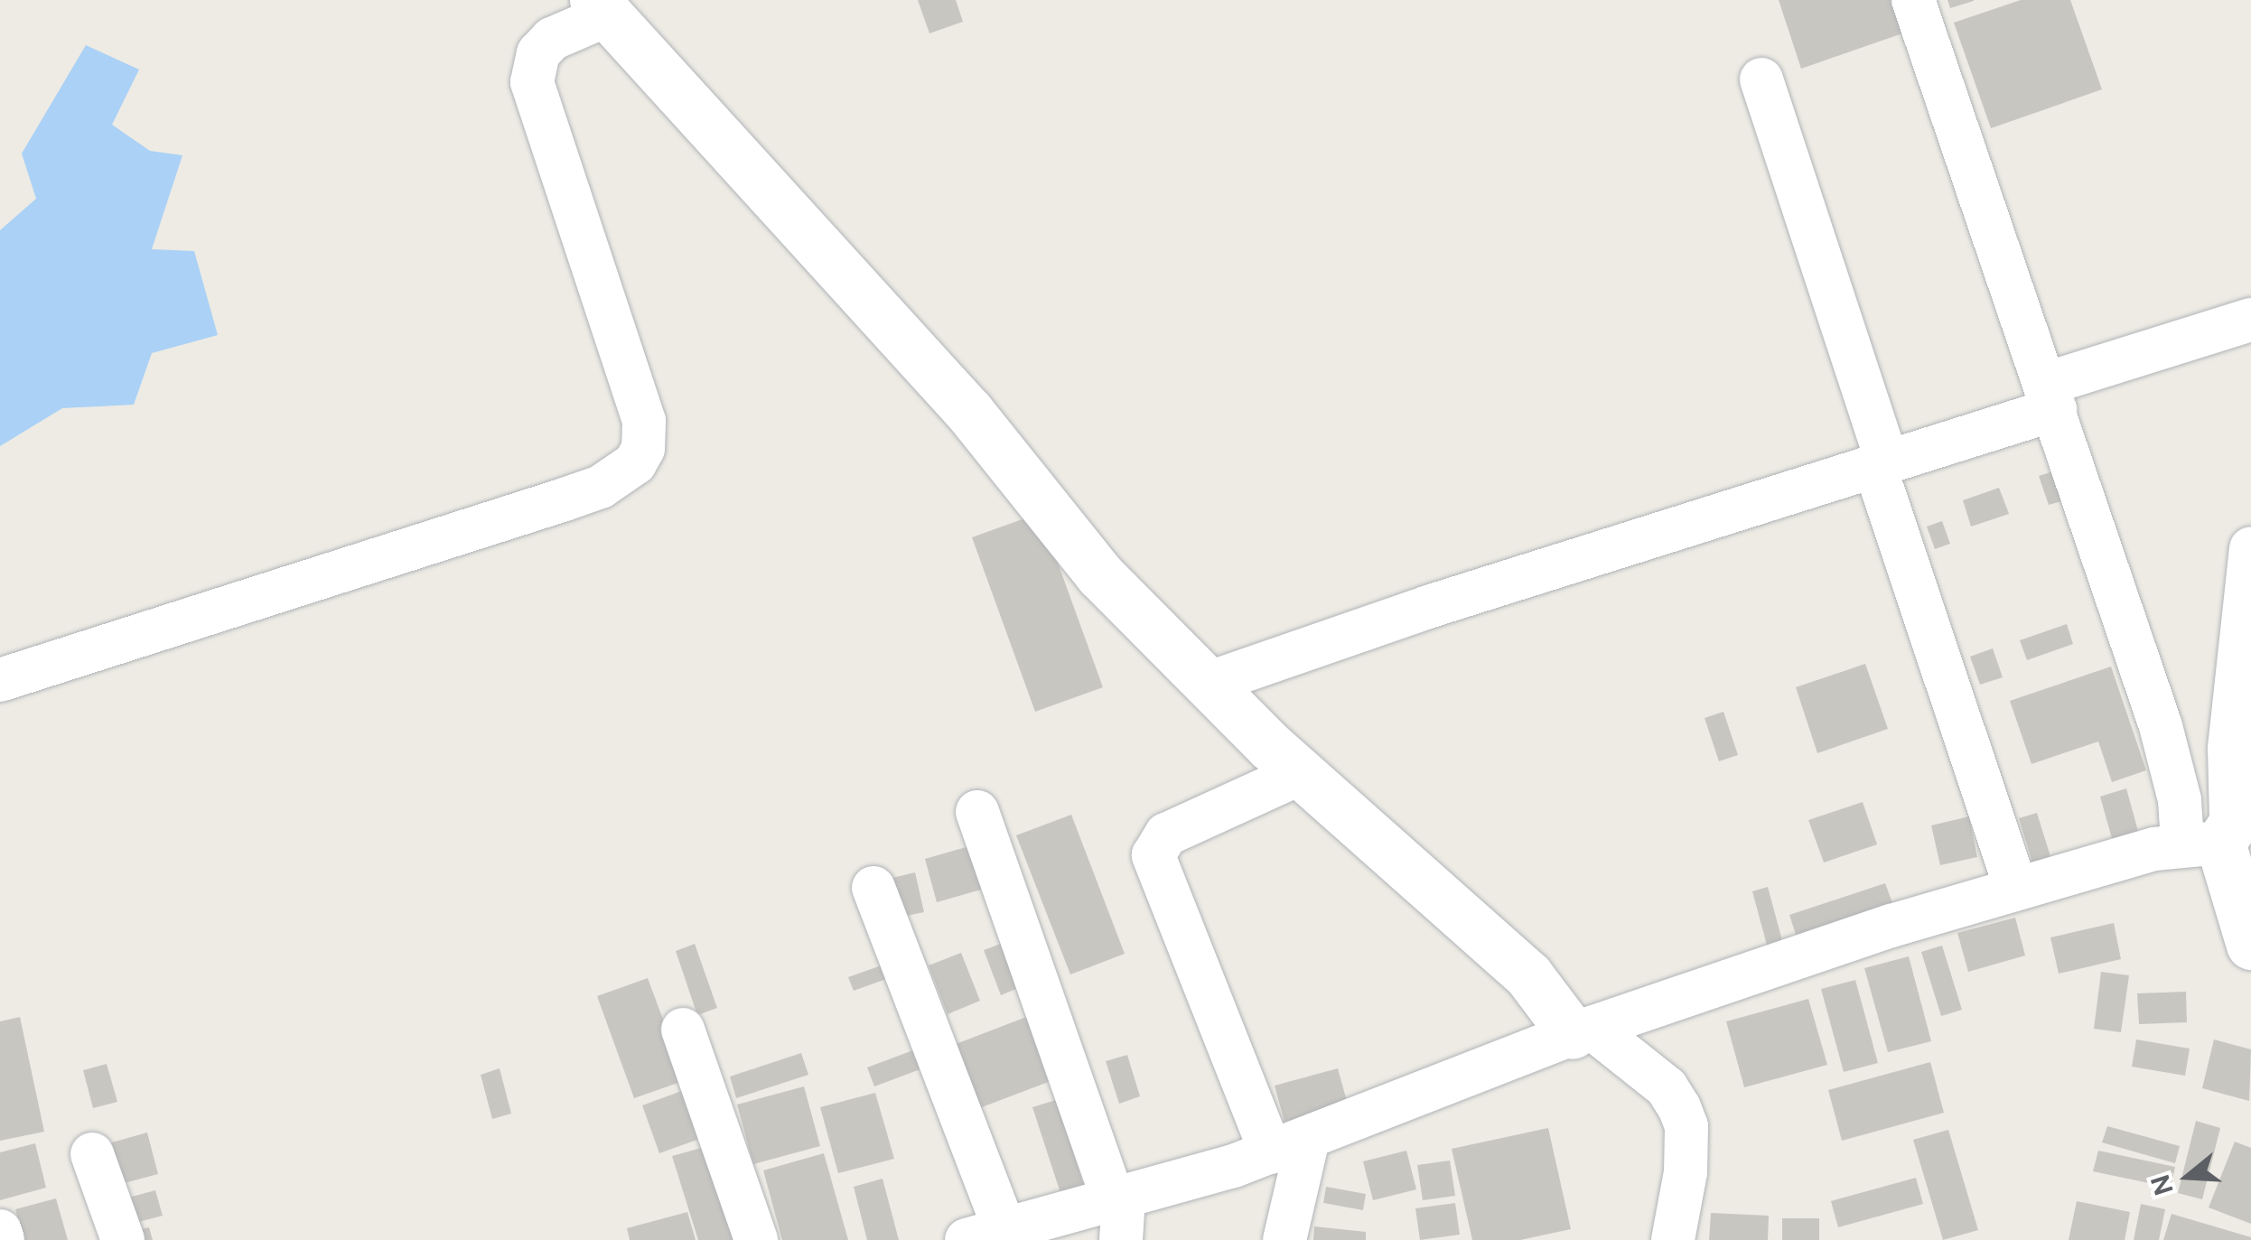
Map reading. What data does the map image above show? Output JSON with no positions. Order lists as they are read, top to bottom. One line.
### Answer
{"north":"left"}
